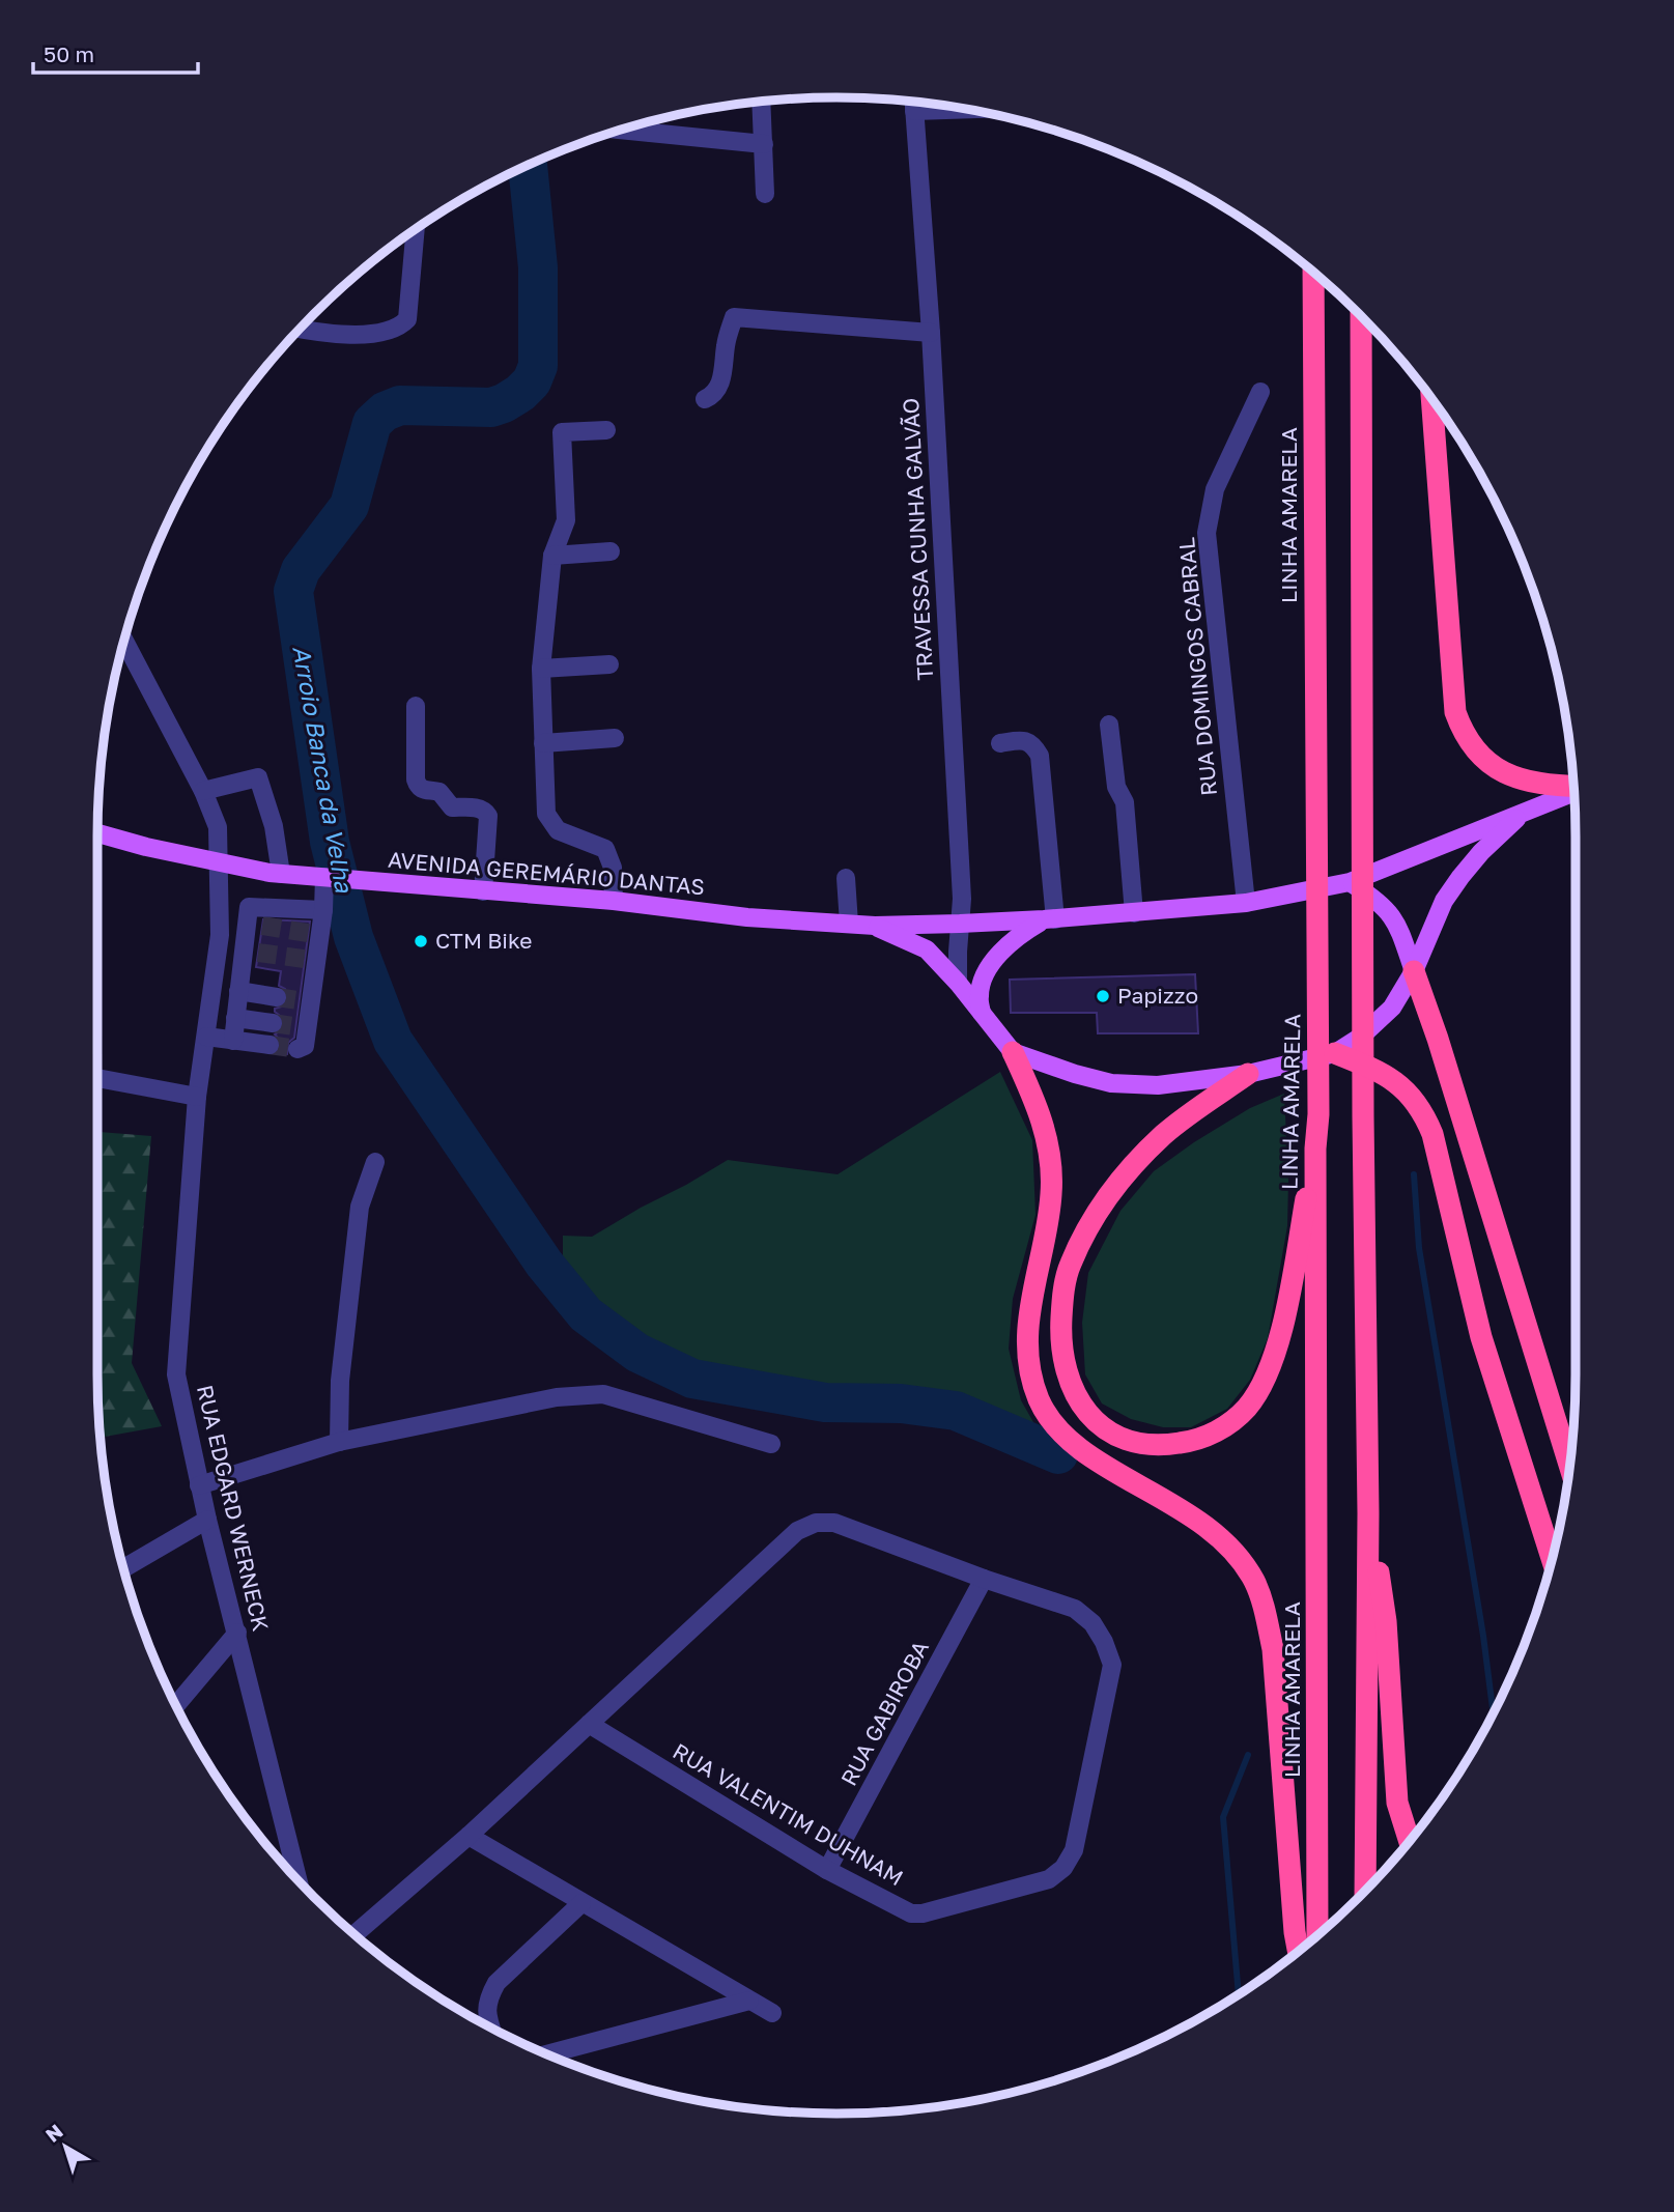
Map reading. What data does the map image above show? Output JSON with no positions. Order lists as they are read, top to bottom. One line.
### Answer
{"streets":{"highway":["LINHA AMARELA"],"main road":["AVENIDA GEREMÁRIO DANTAS"],"street":["TRAVESSA CUNHA GALVÃO","RUA DOMINGOS CABRAL","RUA EDGARD WERNECK","RUA GABIROBA","RUA VALENTIM DUHNAM"]},"crossings":[["TRAVESSA CUNHA GALVÃO","AVENIDA GEREMÁRIO DANTAS"],["RUA DOMINGOS CABRAL","AVENIDA GEREMÁRIO DANTAS"],["AVENIDA GEREMÁRIO DANTAS","RUA EDGARD WERNECK"],["RUA GABIROBA","RUA VALENTIM DUHNAM"]],"water":["Arroio Banca da Velha"],"places":["CTM Bike","Papizzo"],"scale_bar":"50 m","north":"top left"}
